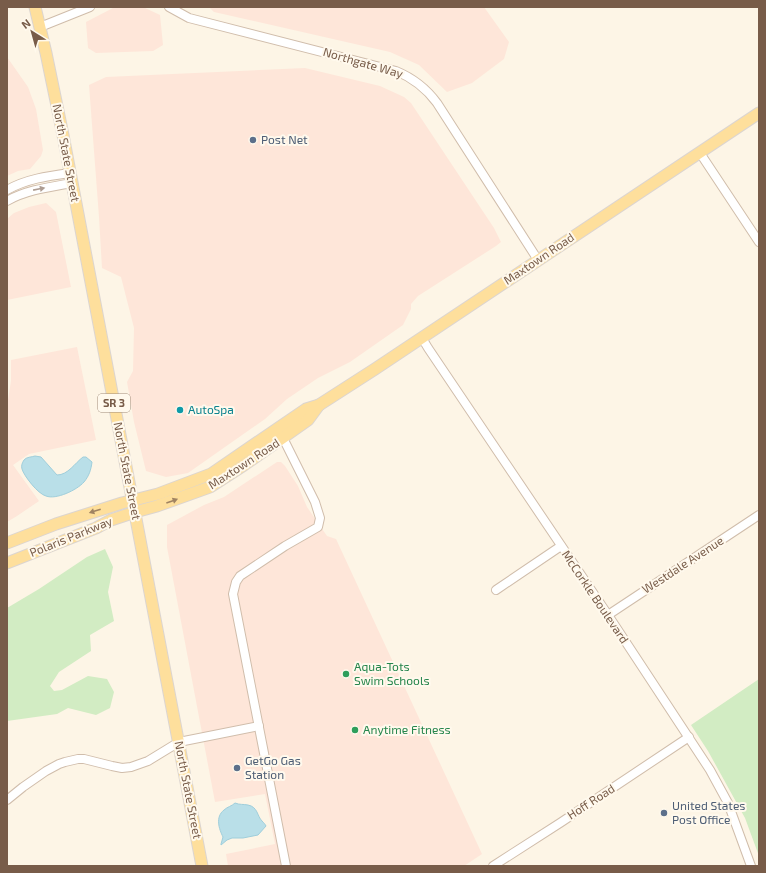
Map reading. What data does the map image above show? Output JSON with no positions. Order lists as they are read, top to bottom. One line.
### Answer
{"streets":{"main road":["North State Street","Maxtown Road","SR 3","Polaris Parkway"],"street":["Northgate Way","Westdale Avenue","McCorkle Boulevard","Hoff Road"]},"crossings":[["Northgate Way","Maxtown Road"],["North State Street","Maxtown Road"],["North State Street","Polaris Parkway"],["Maxtown Road","Polaris Parkway"],["Maxtown Road","McCorkle Boulevard"],["Westdale Avenue","McCorkle Boulevard"],["McCorkle Boulevard","Hoff Road"]],"places":["Post Net","AutoSpa","Aqua-Tots Swim Schools","Anytime Fitness","GetGo Gas Station","United States Post Office"],"north":"top left"}
